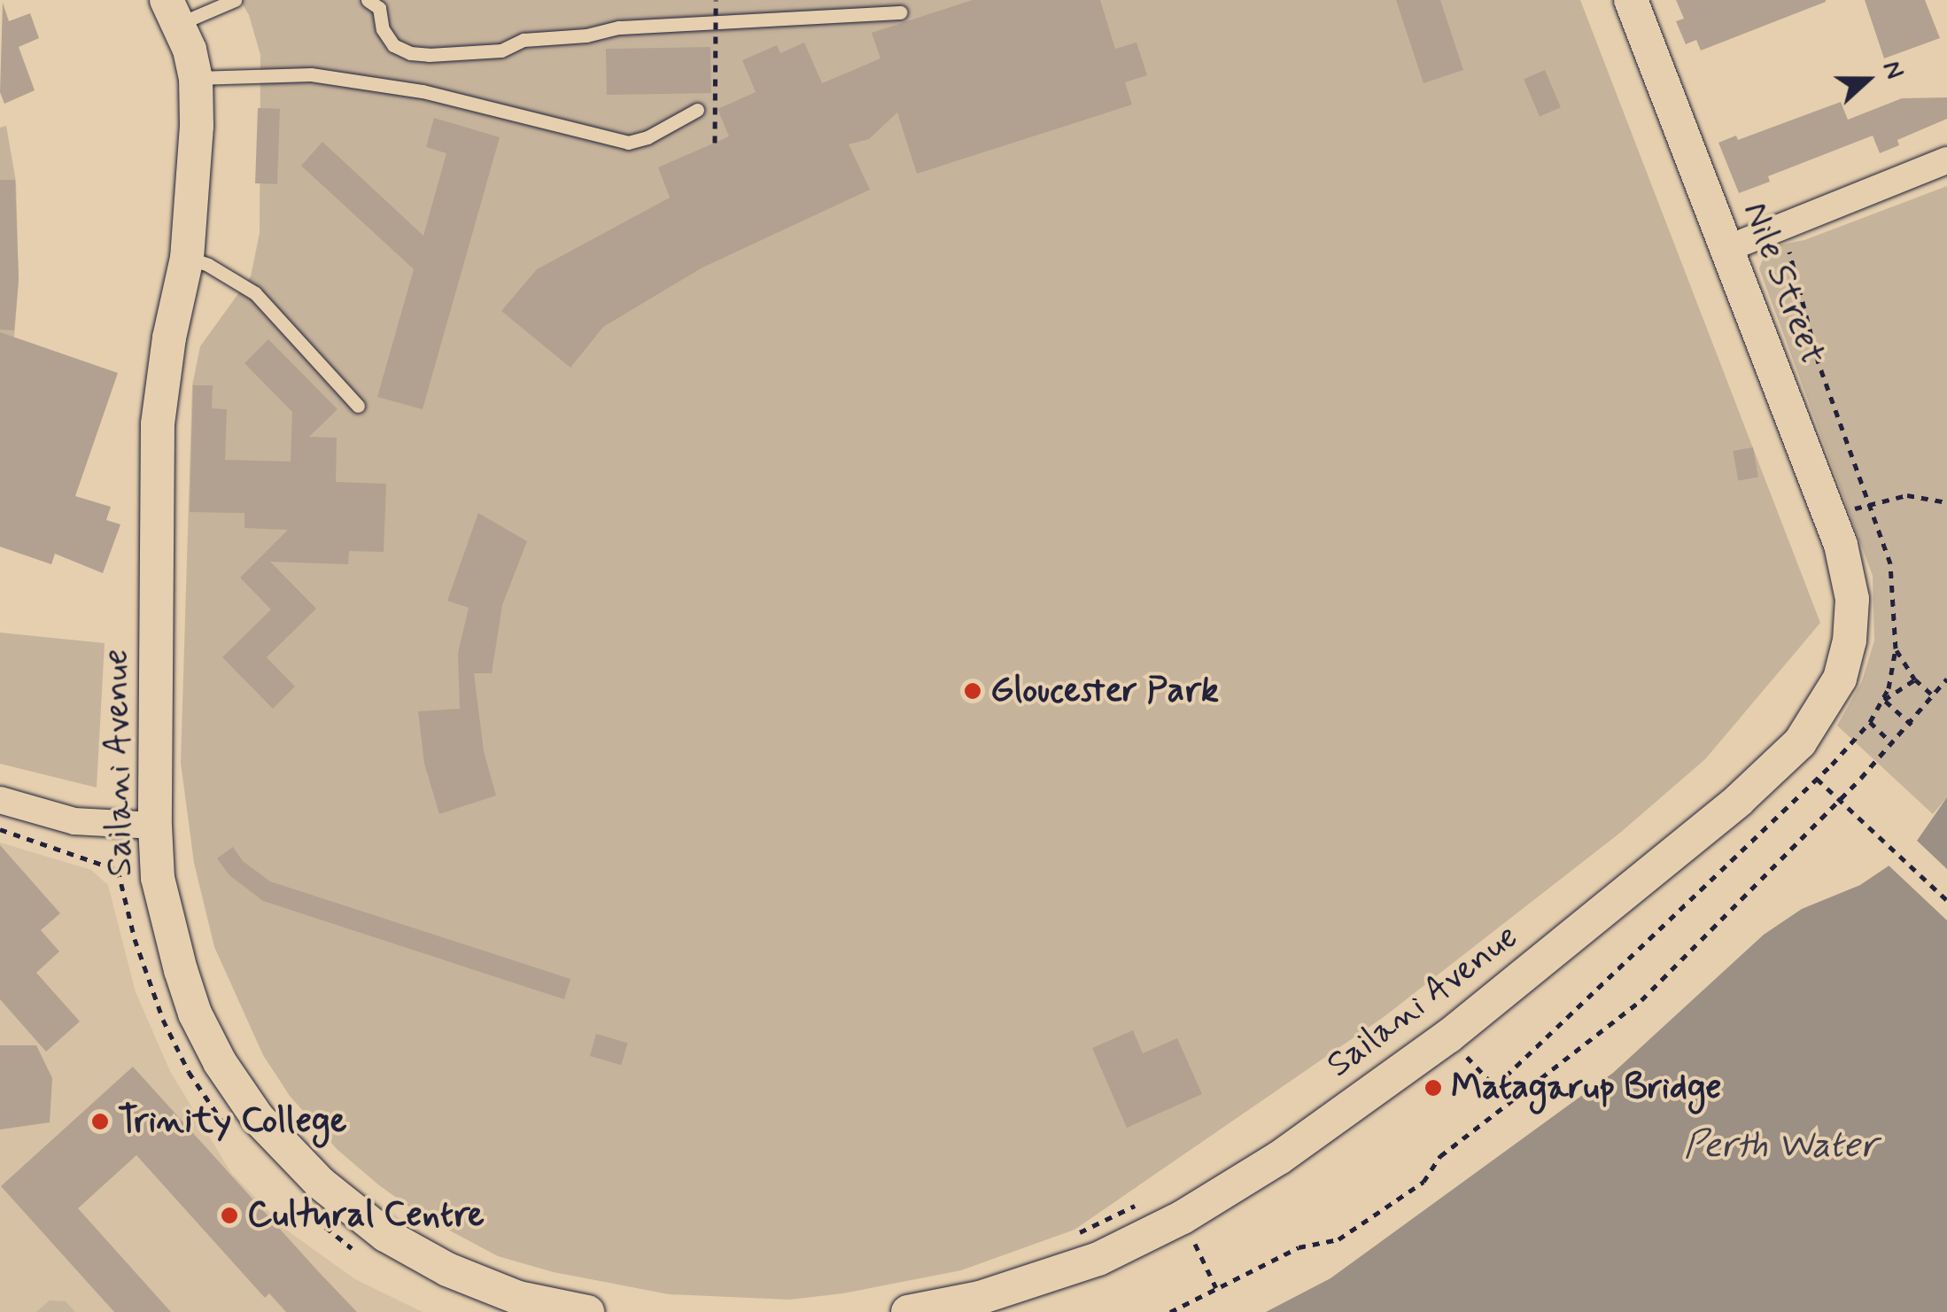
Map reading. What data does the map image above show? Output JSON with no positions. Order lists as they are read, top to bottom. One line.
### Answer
{"streets":{"street":["Nile Street","Sailani Avenue"]},"crossings":[["Nile Street","Sailani Avenue"]],"water":["Perth Water"],"places":["Gloucester Park","Matagarup Bridge","Trinity College","Cultural Centre"],"north":"right"}
